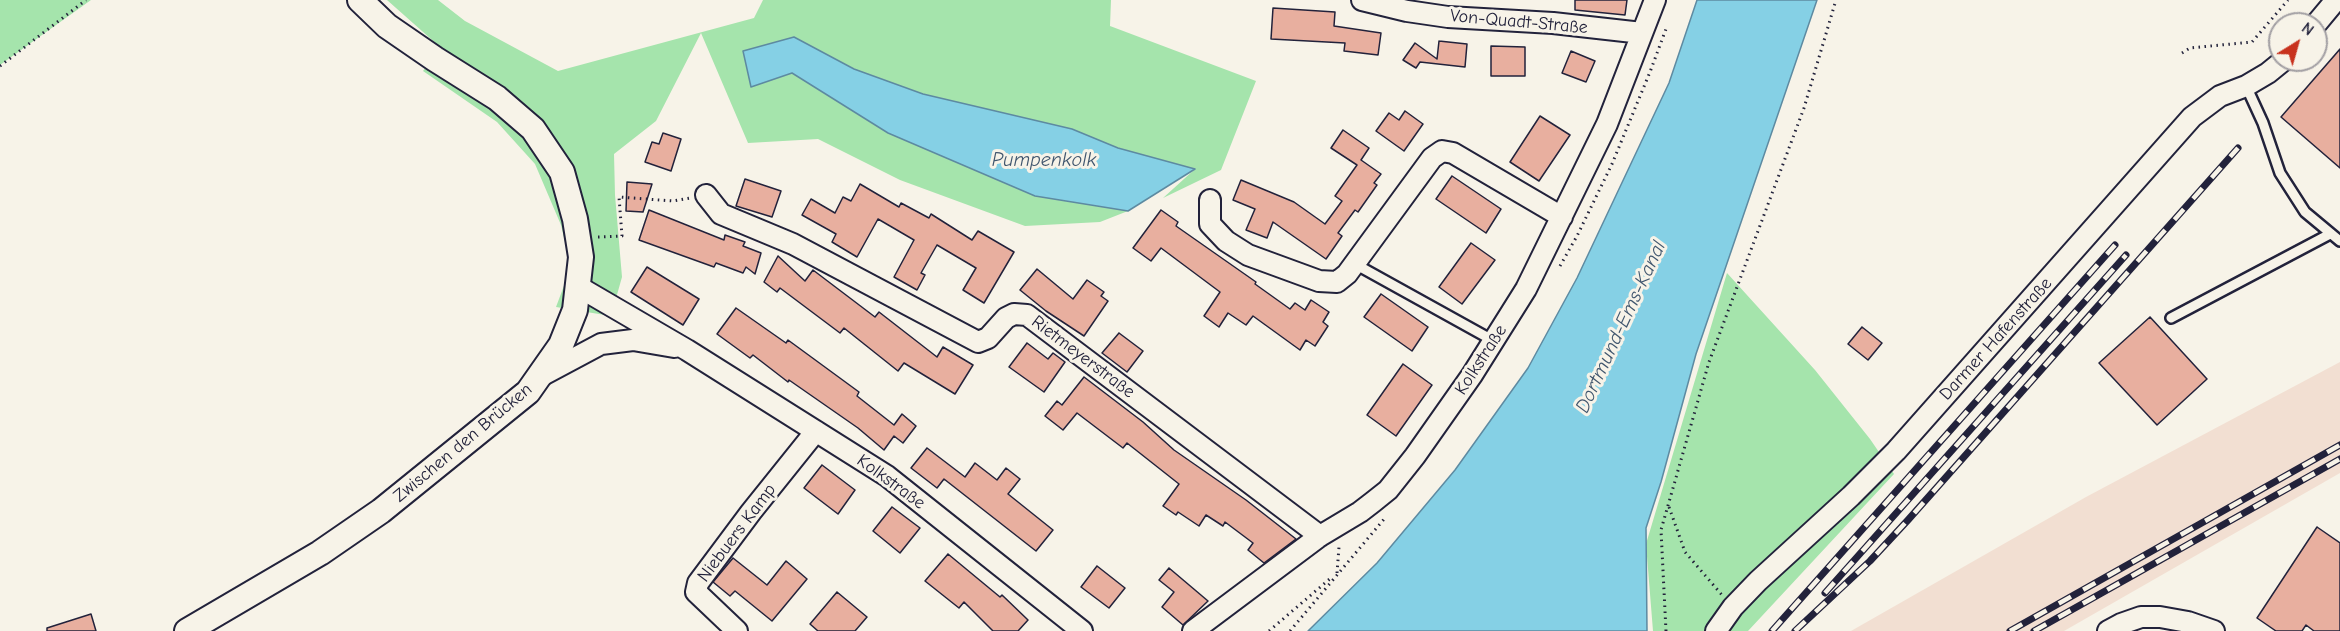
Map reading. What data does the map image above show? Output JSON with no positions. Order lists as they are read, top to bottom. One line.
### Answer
{"streets":{"street":["Von-Quadt-Straße","Darmer Hafenstraße","Rietmeyerstraße","Kolkstraße","Zwischen den Brücken","Niebuers Kamp"]},"crossings":[["Von-Quadt-Straße","Kolkstraße"],["Rietmeyerstraße","Kolkstraße"],["Kolkstraße","Zwischen den Brücken"],["Kolkstraße","Niebuers Kamp"]],"water":["Pumpenkolk","Dortmund-Ems-Kanal"],"north":"top right"}
